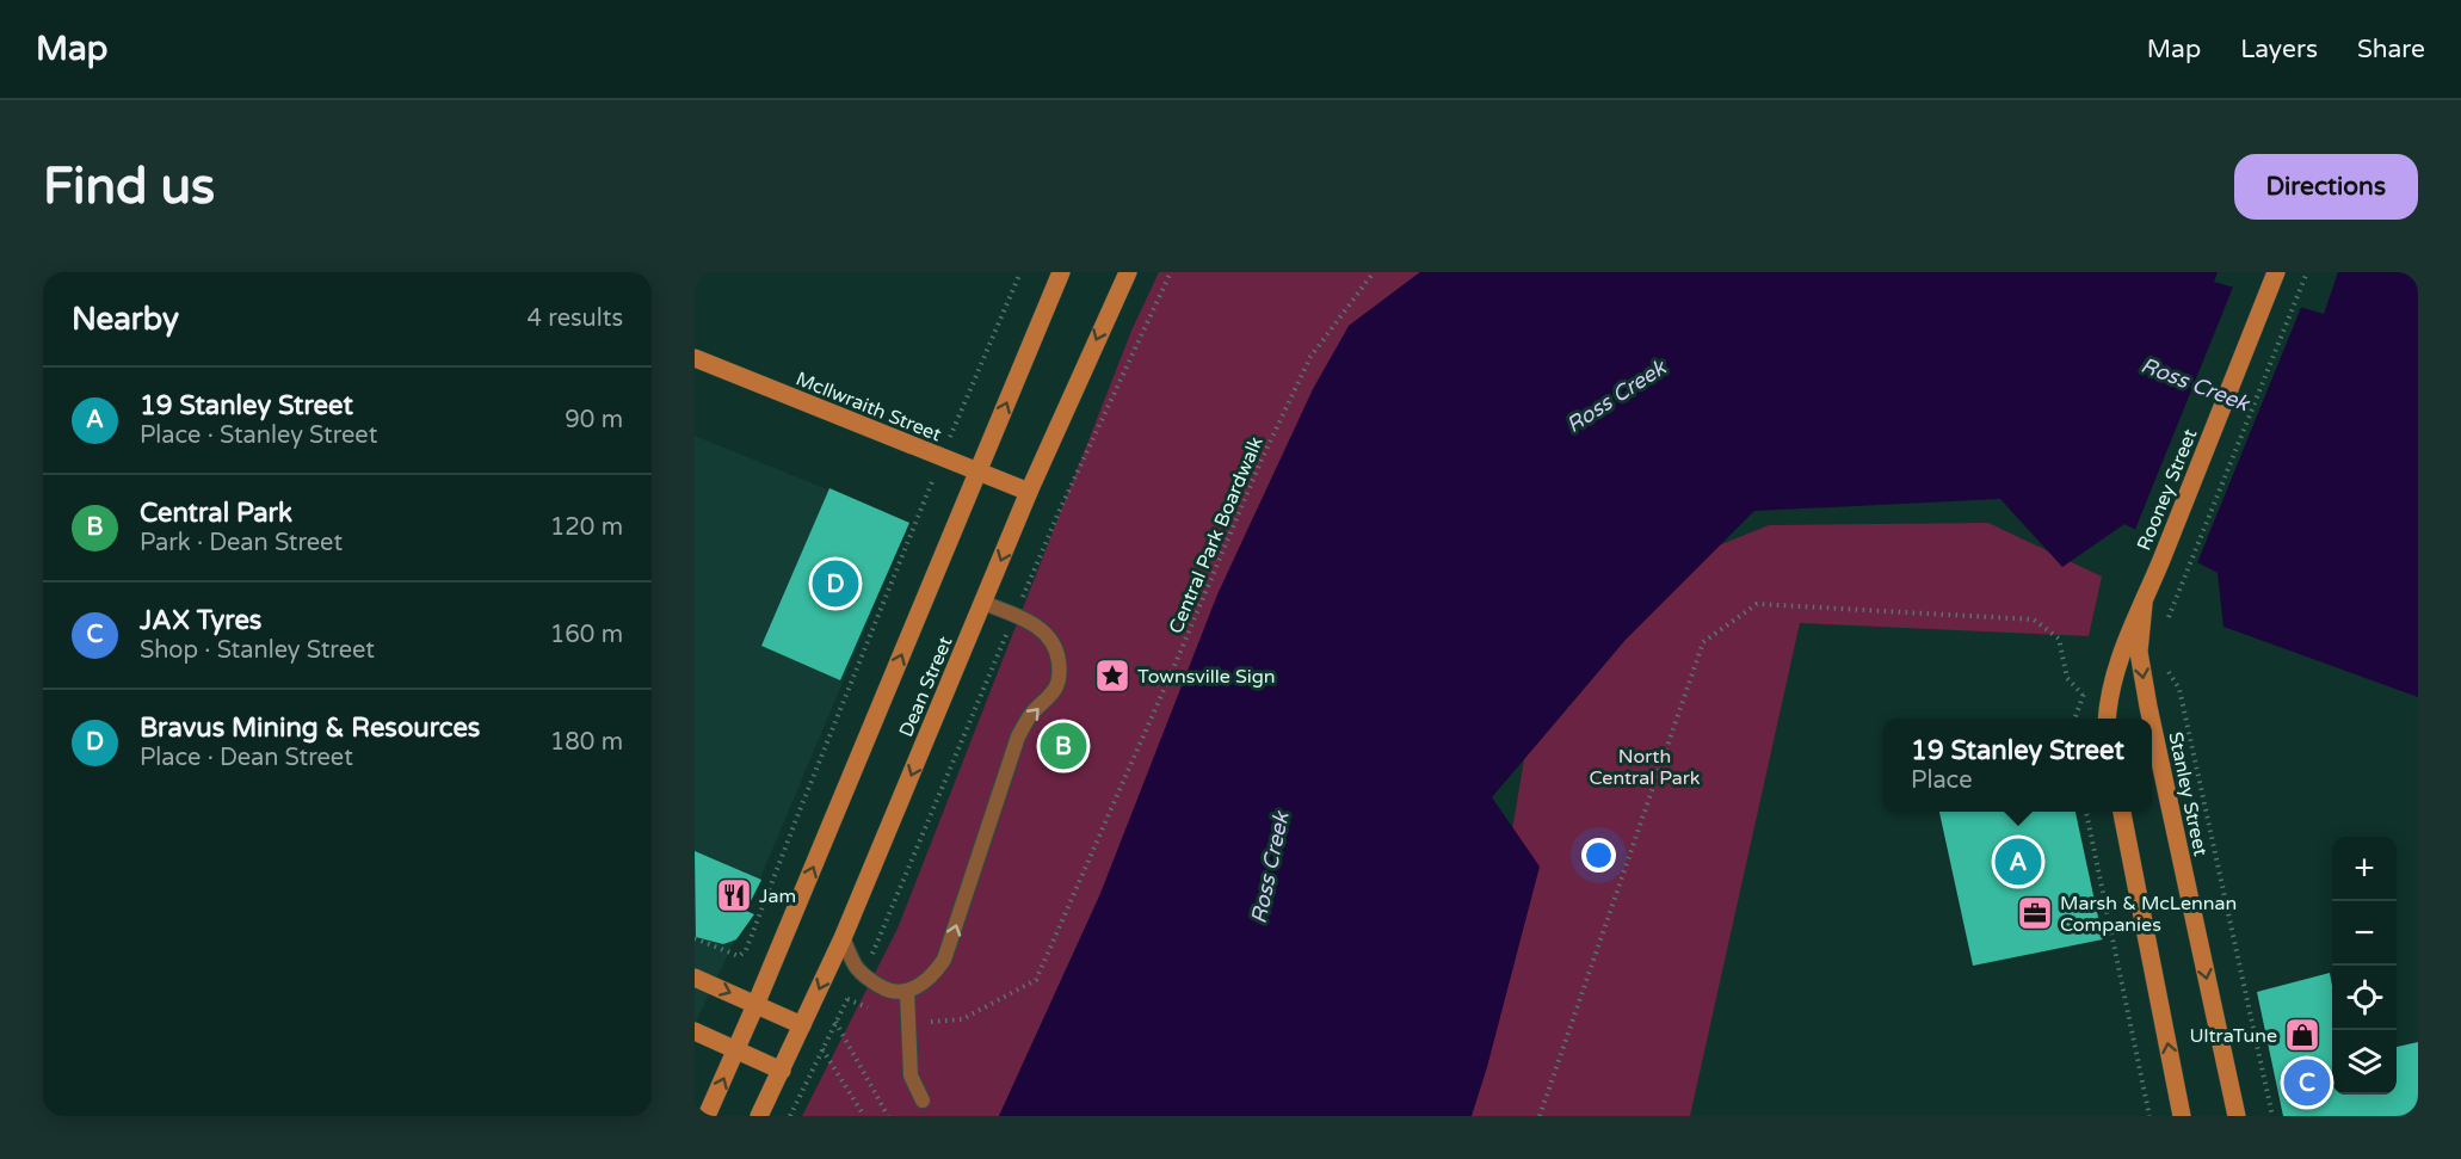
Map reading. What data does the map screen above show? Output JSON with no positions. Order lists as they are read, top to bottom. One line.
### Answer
{"streets":{"main road":["McIlwraith Street","Rooney Street","Dean Street","Stanley Street"],"path":["Central Park Boardwalk"]},"crossings":[["McIlwraith Street","Dean Street"],["Rooney Street","Stanley Street"]],"water":["Ross Creek"],"parks":["North Central Park"],"places":{"place":["Townsville Sign"],"restaurant":["Jam"],"office":["Marsh & McLennan Companies"],"shop":["UltraTune"]},"page":{"header":"Map","nav":["Map","Layers","Share"],"buttons":"Directions","title":"Find us","heading":["Nearby","4 results"],"list":[{"mark":"A","name":"19 Stanley Street","note":"Place · Stanley Street","value":"90 m"},{"mark":"B","name":"Central Park","note":"Park · Dean Street","value":"120 m"},{"mark":"C","name":"JAX Tyres","note":"Shop · Stanley Street","value":"160 m"},{"mark":"D","name":"Bravus Mining & Resources","note":"Place · Dean Street","value":"180 m"}],"pins":["D","B","A","C"],"popup":["19 Stanley Street","Place"],"map_buttons":["+","−"]}}
